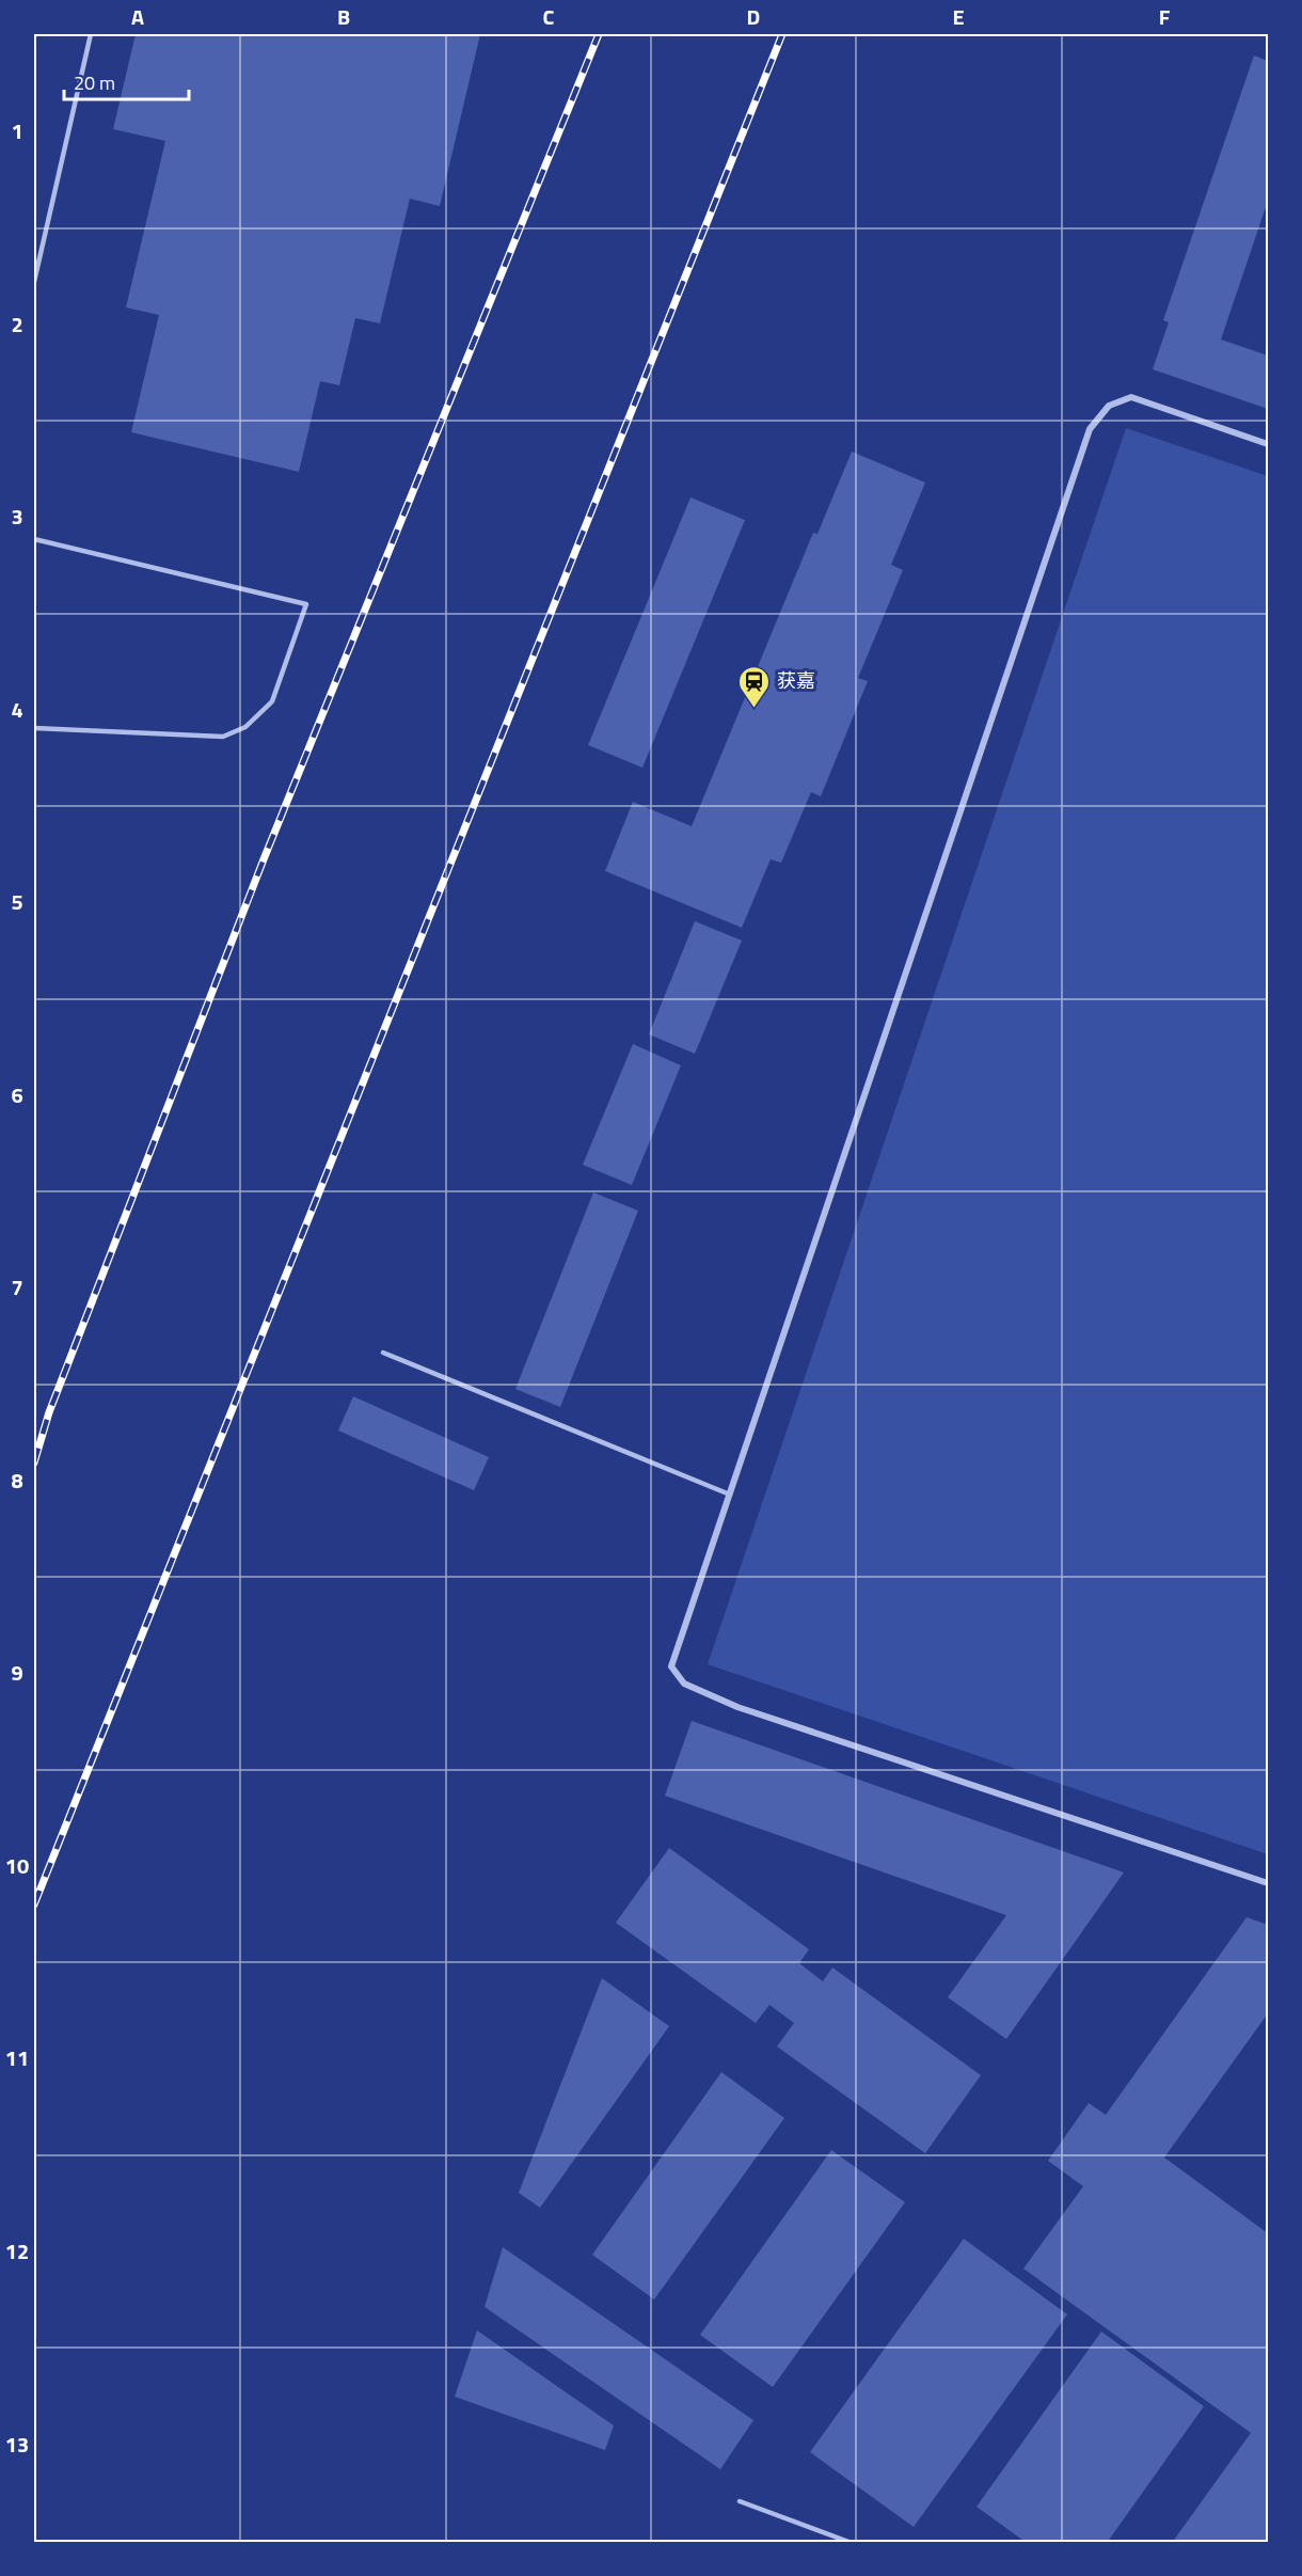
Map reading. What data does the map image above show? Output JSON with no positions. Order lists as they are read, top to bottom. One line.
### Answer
{"places":{"station":["获嘉"]},"scale_bar":"20 m","grid":{"columns":["A","B","C","D","E","F"],"rows":["1","2","3","4","5","6","7","8","9","10","11","12","13"]}}
